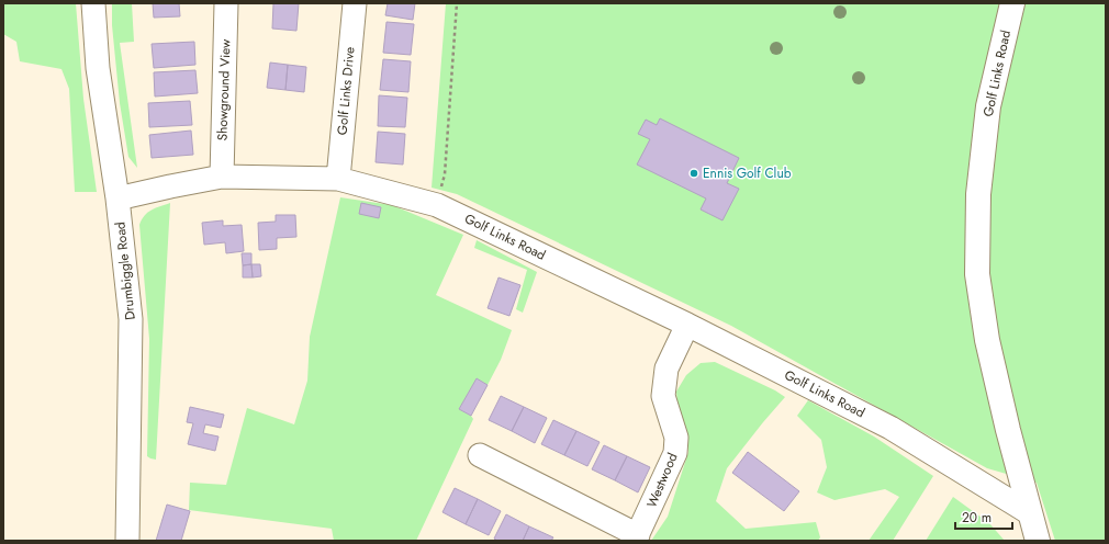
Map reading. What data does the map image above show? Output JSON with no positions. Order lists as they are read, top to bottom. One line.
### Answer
{"streets":{"main road":["Golf Links Road"],"street":["Showground View","Golf Links Drive","Drumbiggle Road","Westwood"]},"crossings":[["Golf Links Road","Showground View"],["Golf Links Road","Golf Links Drive"],["Golf Links Road","Drumbiggle Road"],["Golf Links Road","Westwood"]],"places":["Ennis Golf Club"],"scale_bar":"20 m"}
